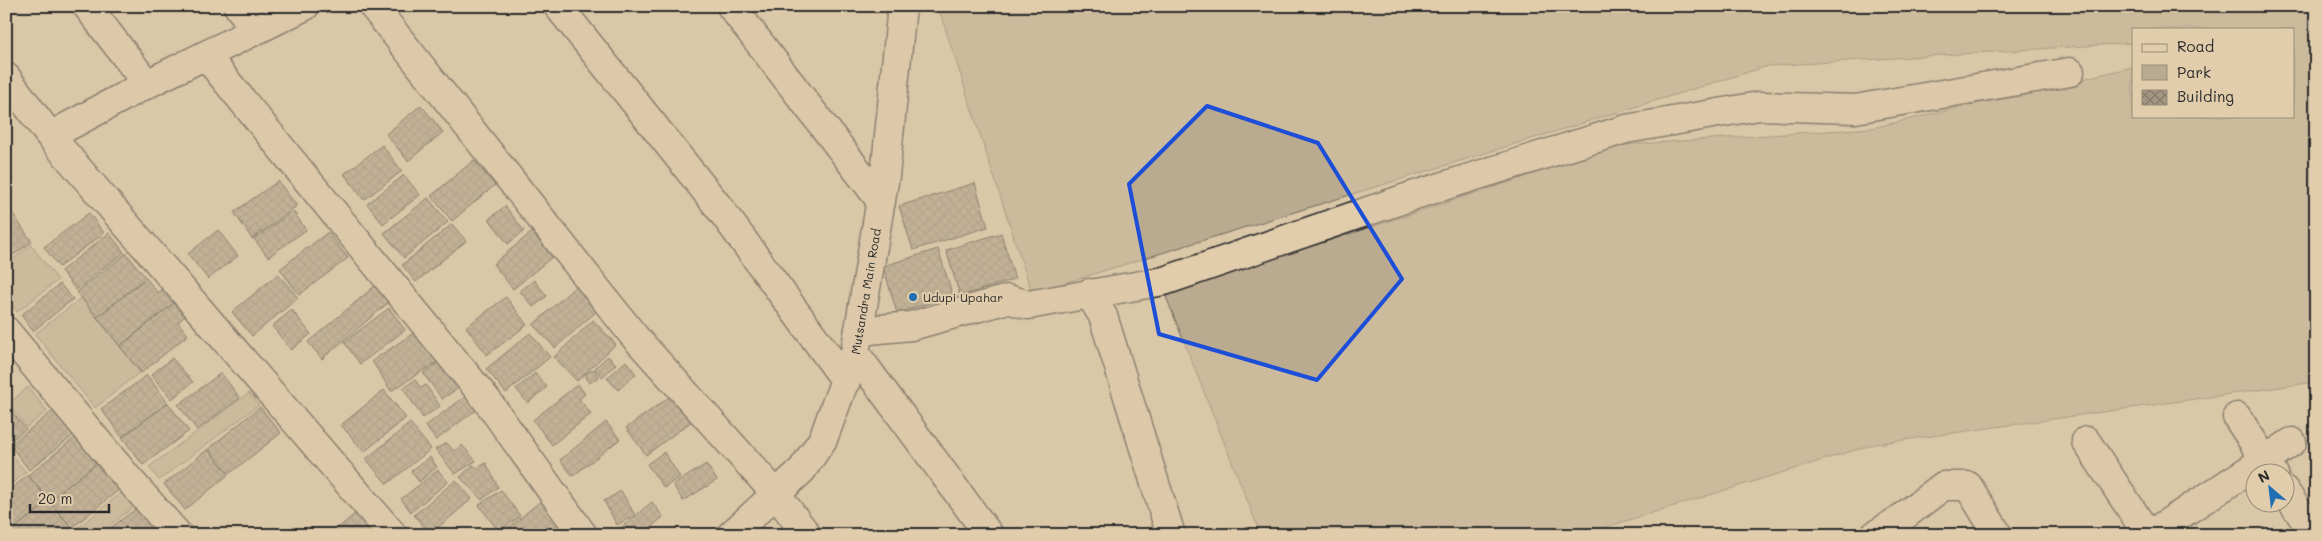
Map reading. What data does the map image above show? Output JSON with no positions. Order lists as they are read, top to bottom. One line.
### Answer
{"streets":{"street":["Mutsandra Main Road"]},"places":["Udupi Upahar"],"legend":["Road","Park","Building"],"scale_bar":"20 m","north":"top left"}
